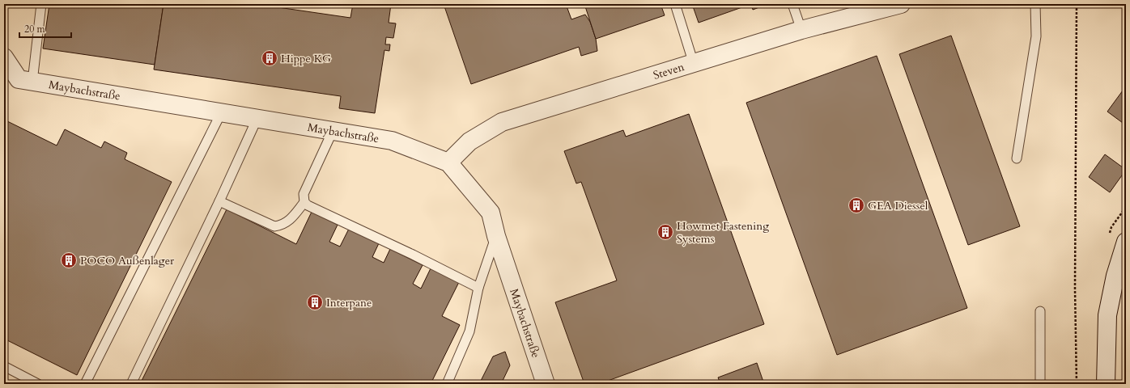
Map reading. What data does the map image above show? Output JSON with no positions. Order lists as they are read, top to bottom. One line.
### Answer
{"streets":{"street":["Steven","Maybachstraße"]},"crossings":[["Steven","Maybachstraße"]],"places":{"building":["Hippe KG","GEA Diessel","Howmet Fastening Systems","POCO Außenlager","Interpane"]},"scale_bar":"20 m"}
